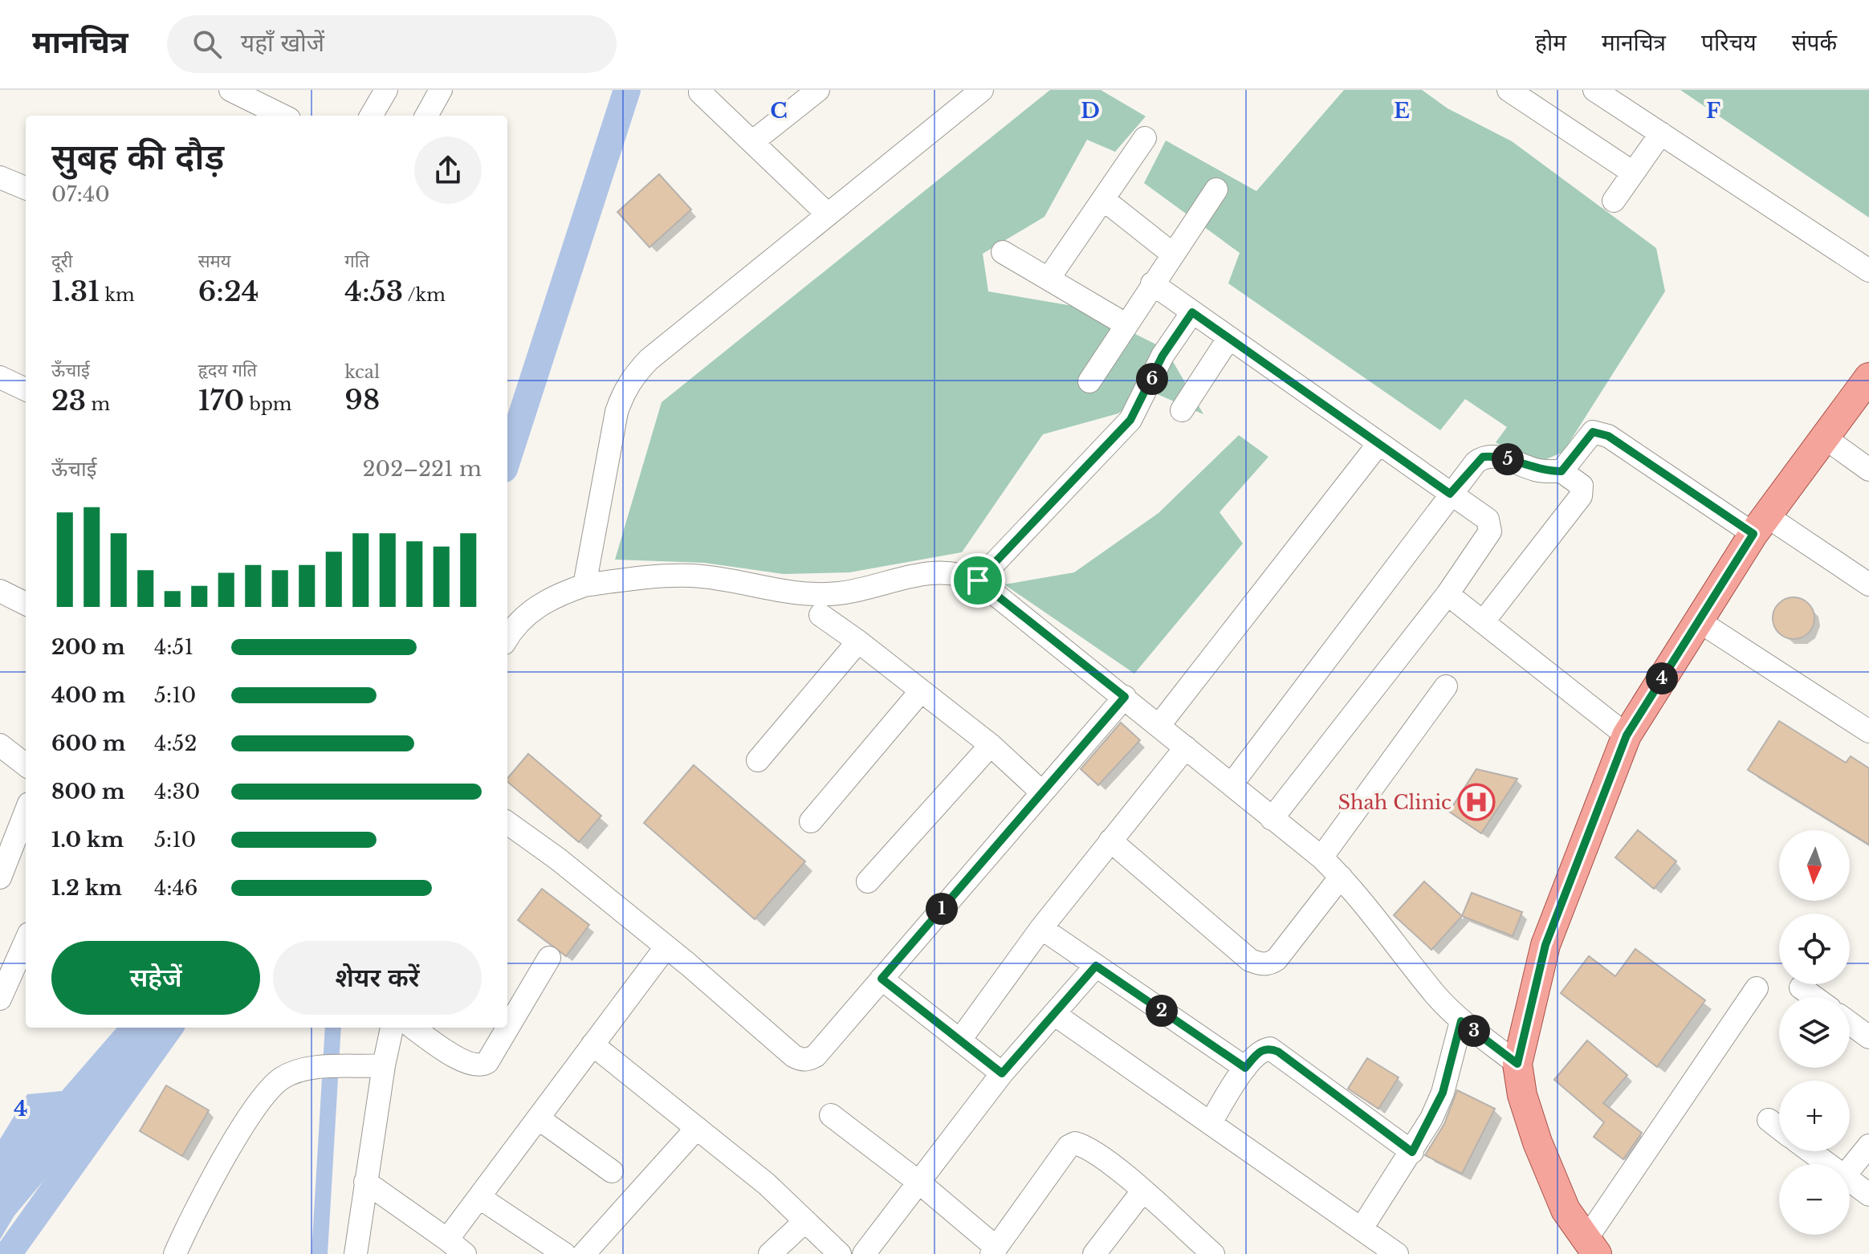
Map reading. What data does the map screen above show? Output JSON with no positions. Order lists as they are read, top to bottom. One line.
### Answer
{"places":{"hospital":["Shah Clinic"]},"north":"bottom","page":{"header":"मानचित्र","search":"यहाँ खोजें","nav":["होम","मानचित्र","परिचय","संपर्क"],"heading":["सुबह की दौड़","07:40"],"stats":[["दूरी","1.31 km"],["समय","6:24"],["गति","4:53 /km"],["ऊँचाई","23 m"],["हृदय गति","170 bpm"],["kcal","98"]],"pins":["6","5","4","1","2","3"],"chart":["ऊँचाई","202–221 m"],"list":[{"name":"200 m","note":"4:51"},{"name":"400 m","note":"5:10"},{"name":"600 m","note":"4:52"},{"name":"800 m","note":"4:30"},{"name":"1.0 km","note":"5:10"},{"name":"1.2 km","note":"4:46"}],"map_buttons":["+","−"],"buttons":["सहेजें","शेयर करें"]},"grid":{"columns":["C","D","E","F"],"rows":["4"]}}
